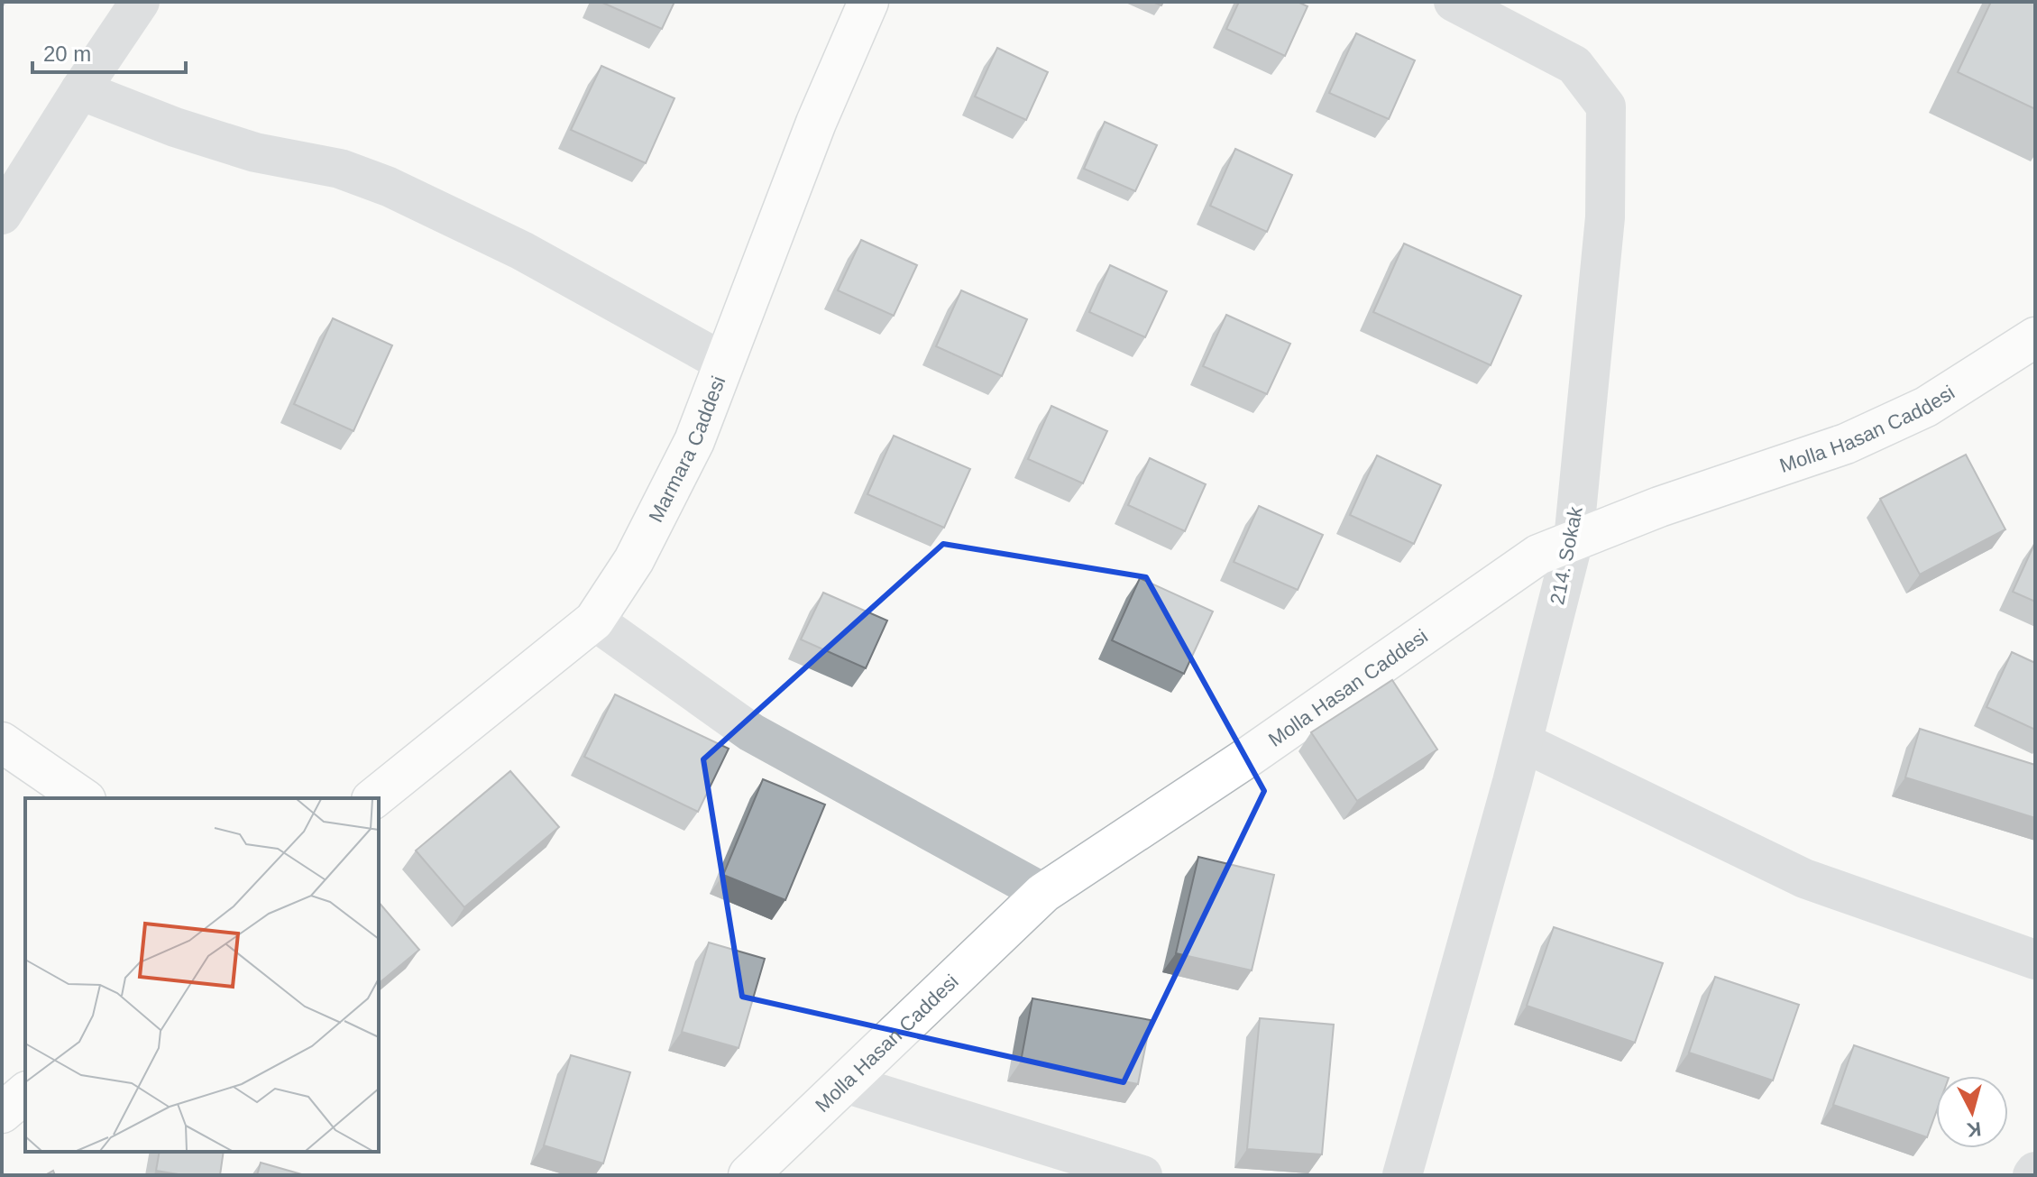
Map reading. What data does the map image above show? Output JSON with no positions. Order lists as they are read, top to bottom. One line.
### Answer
{"streets":{"street":["Molla Hasan Caddesi","Marmara Caddesi","214. Sokak"]},"crossings":[["Molla Hasan Caddesi","214. Sokak"]],"scale_bar":"20 m","north":"bottom"}
